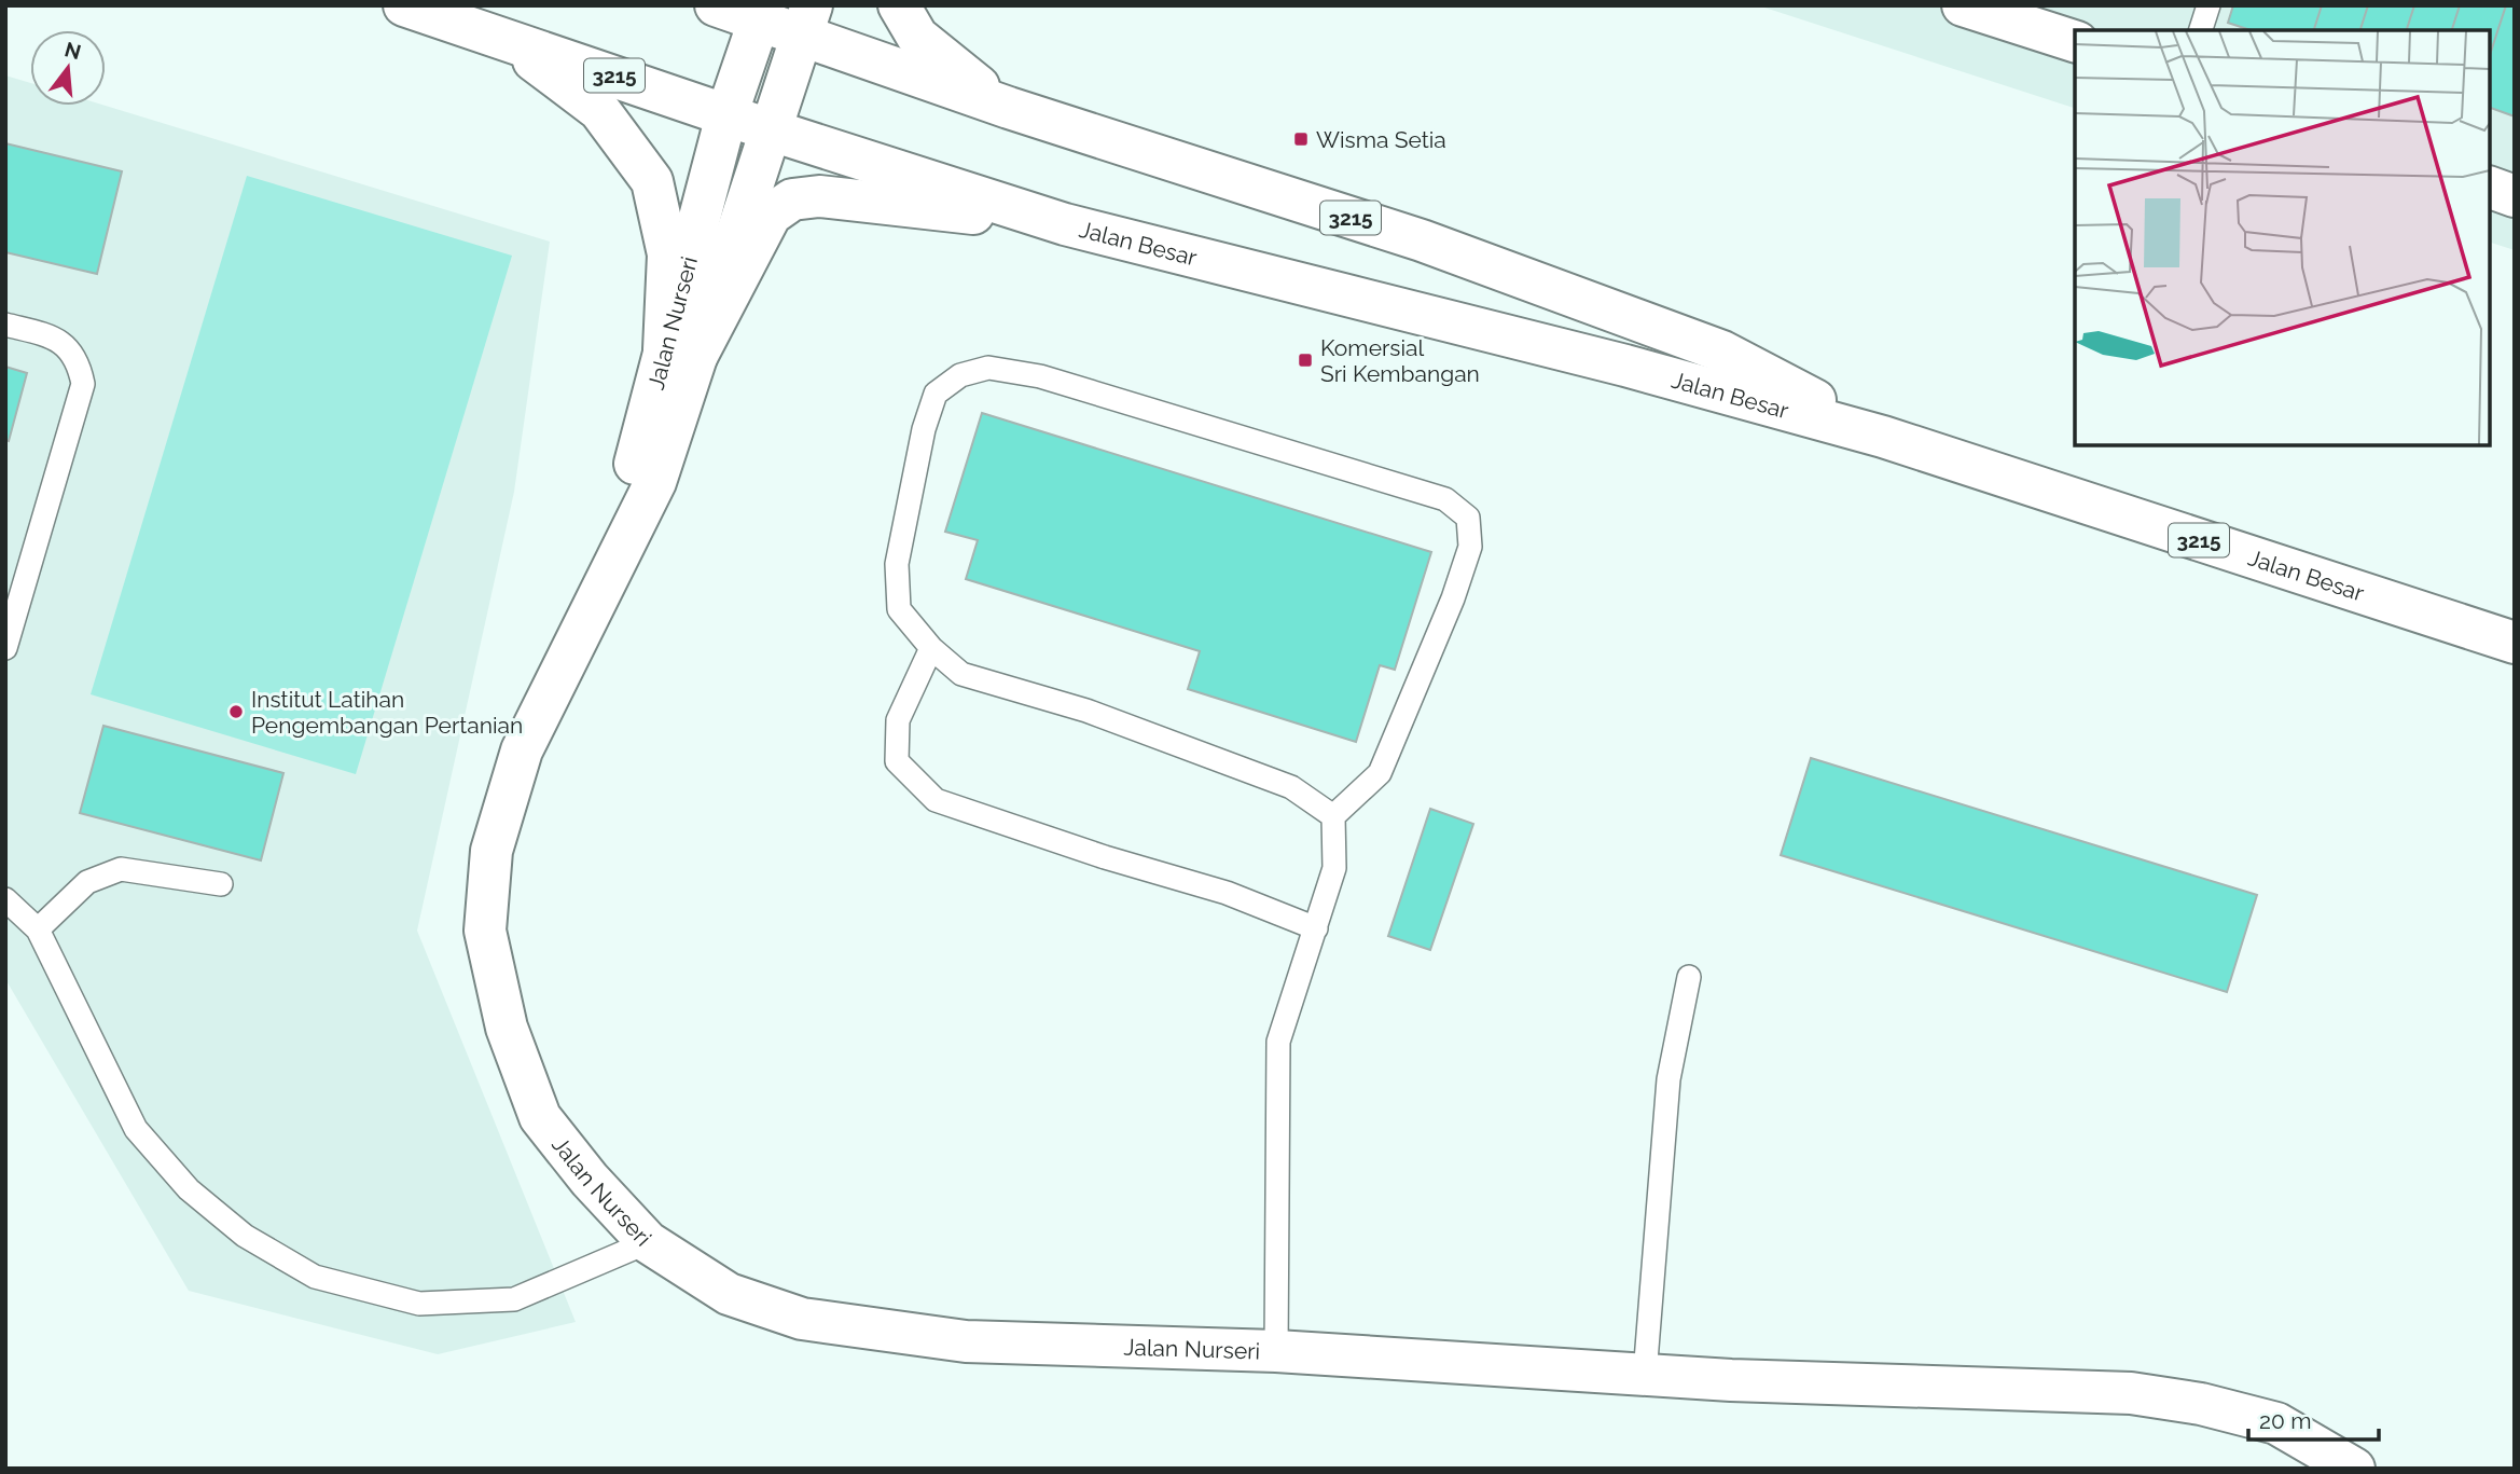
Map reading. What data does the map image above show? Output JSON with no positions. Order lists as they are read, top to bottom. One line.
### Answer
{"streets":{"main road":["3215","Jalan Besar","Jalan Nurseri"]},"crossings":[["Jalan Besar","Jalan Nurseri"]],"places":{"transit":["Wisma Setia","Komersial Sri Kembangan"],"other":["Institut Latihan Pengembangan Pertanian"]},"scale_bar":"20 m","north":"top"}
